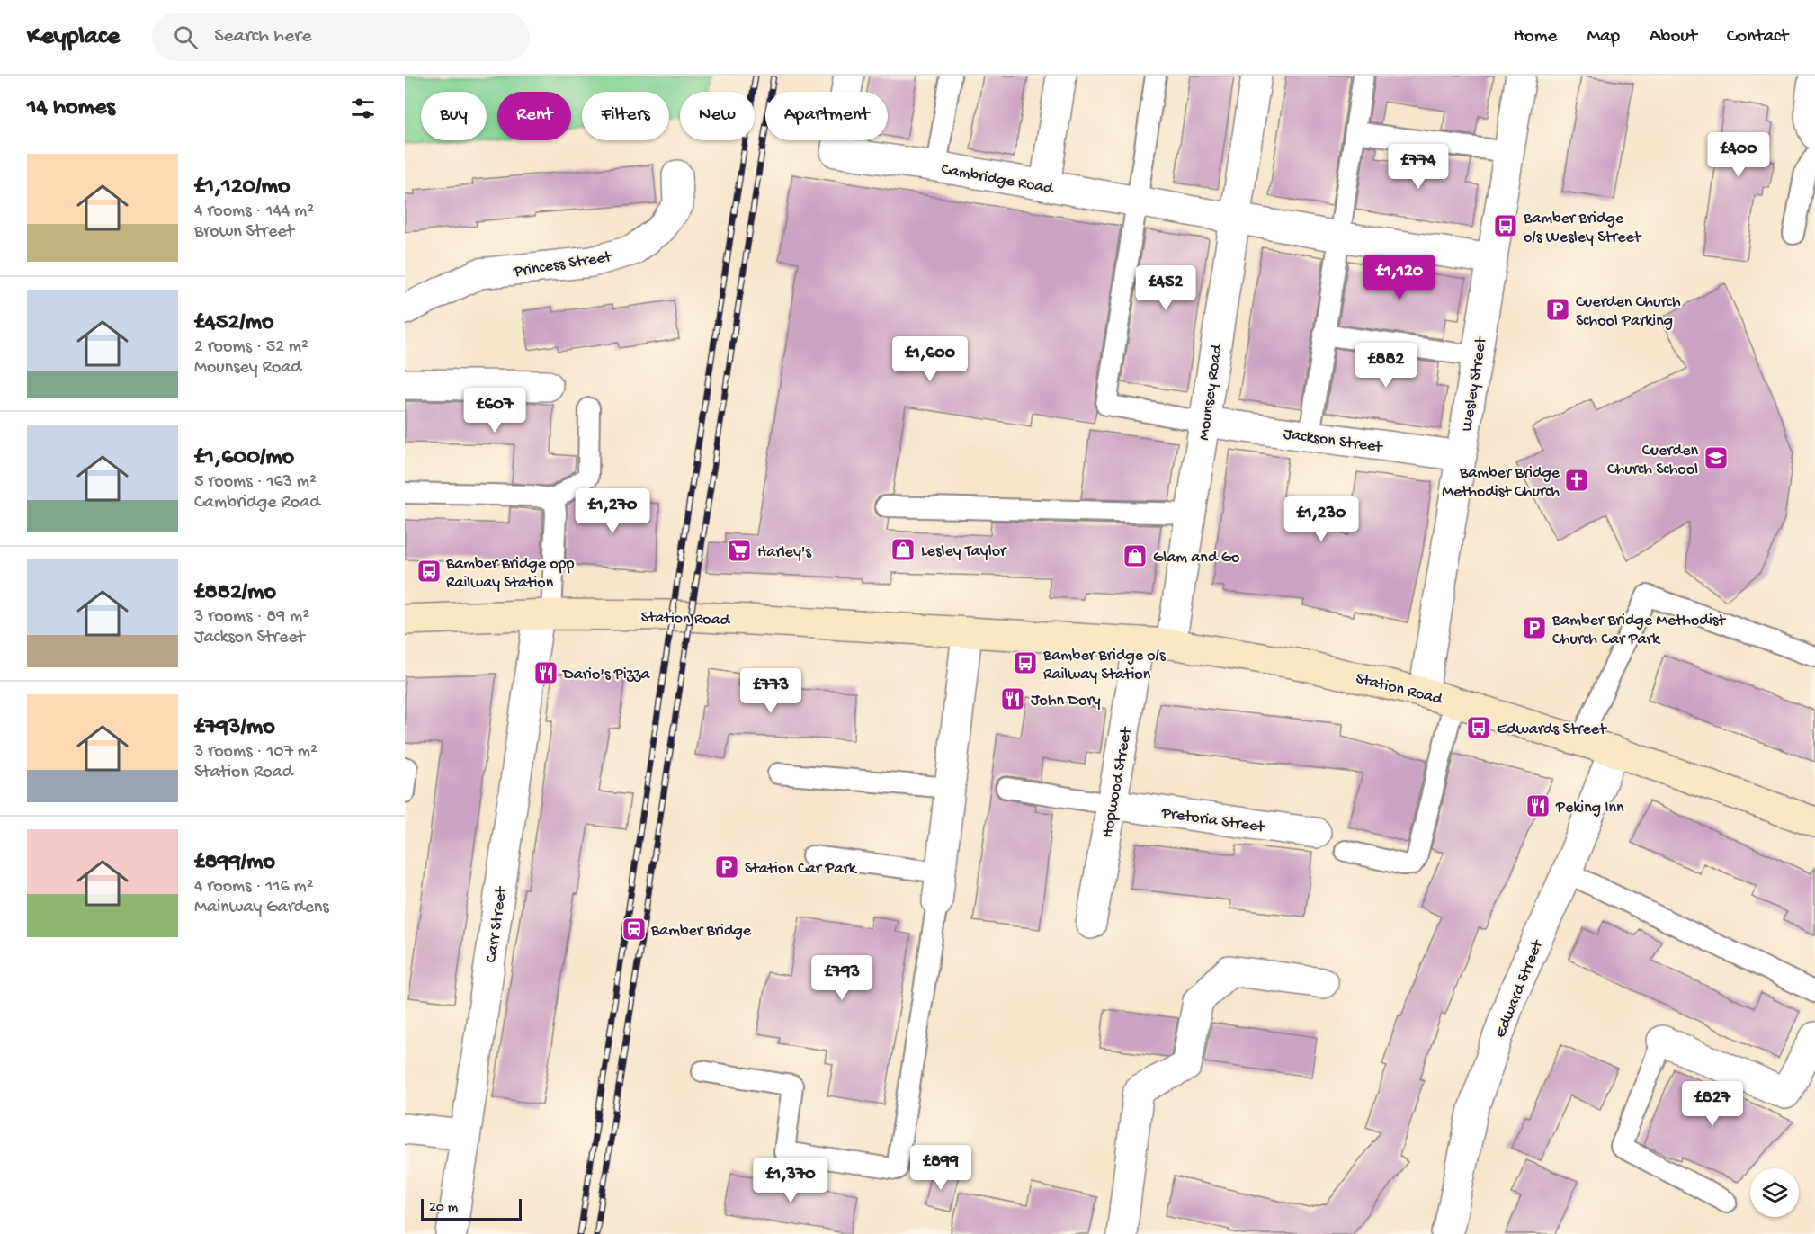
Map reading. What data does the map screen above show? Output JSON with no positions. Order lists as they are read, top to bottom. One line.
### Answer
{"streets":{"main road":["Station Road"],"street":["Cambridge Road","Princess Street","Wesley Street","Mounsey Road","Jackson Street","Hopwood Street","Pretoria Street","Carr Street","Edward Street"]},"crossings":[["Cambridge Road","Wesley Street"],["Cambridge Road","Mounsey Road"],["Wesley Street","Jackson Street"],["Wesley Street","Station Road"],["Mounsey Road","Jackson Street"],["Mounsey Road","Station Road"],["Station Road","Hopwood Street"],["Station Road","Carr Street"],["Station Road","Edward Street"],["Hopwood Street","Pretoria Street"]],"places":{"bus stop":["Bamber Bridge o/s Wesley Street","Bamber Bridge opp Railway Station","Bamber Bridge o/s Railway Station","Edwards Street"],"parking":["Cuerden Church School Parking","Bamber Bridge Methodist Church Car Park","Station Car Park"],"school or university":["Cuerden Church School"],"church":["Bamber Bridge Methodist Church"],"shop":["Lesley Taylor","Glam and Go"],"supermarket":["Harley's"],"restaurant":["Dario's Pizza","John Dory","Peking Inn"],"station":["Bamber Bridge"]},"scale_bar":"20 m","page":{"header":"Keyplace","search":"Search here","nav":["Home","Map","About","Contact"],"heading":"14 homes","chip":["Buy","Rent","Filters","New","Apartment"],"price":["£400","£774","£1,120","£452","£1,600","£882","£607","£1,270","£1,230","£773","£793","£827","£899","£1,370"],"list":[{"name":"£1,120/mo","note":"4 rooms · 144 m² · Brown Street"},{"name":"£452/mo","note":"2 rooms · 52 m² · Mounsey Road"},{"name":"£1,600/mo","note":"5 rooms · 163 m² · Cambridge Road"},{"name":"£882/mo","note":"3 rooms · 89 m² · Jackson Street"},{"name":"£793/mo","note":"3 rooms · 107 m² · Station Road"},{"name":"£899/mo","note":"4 rooms · 116 m² · Mainway Gardens"}],"scale":"20 m"}}
